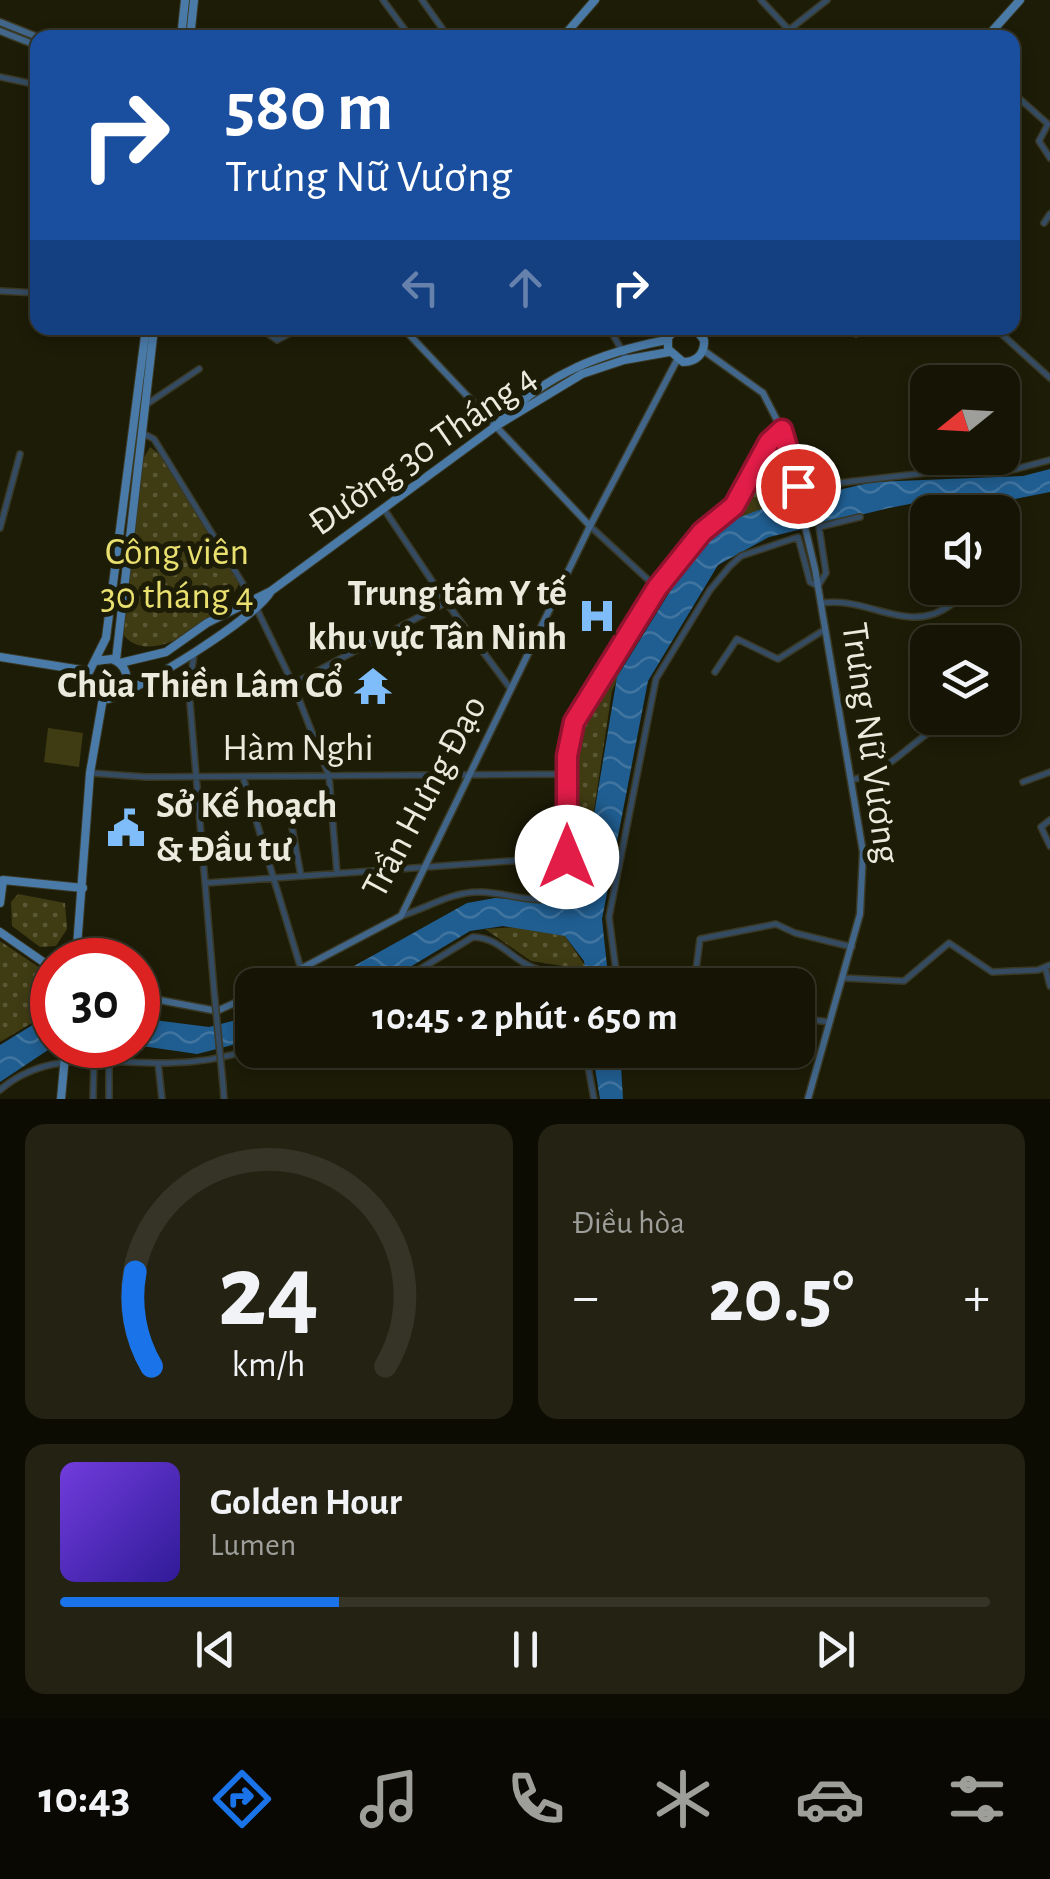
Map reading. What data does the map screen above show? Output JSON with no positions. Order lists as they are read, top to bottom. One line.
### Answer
{"streets":{"main road":["Đường 30 Tháng 4"],"street":["Trưng Nữ Vương","Hàm Nghi","Trần Hưng Đạo"]},"crossings":[["Hàm Nghi","Trần Hưng Đạo"]],"parks":["Công viên 30 tháng 4"],"places":{"hospital":["Trung tâm Y tế khu vực Tân Ninh"],"temple":["Chùa Thiền Lâm Cổ"],"public building":["Sở Kế hoạch & Đầu tư"]},"north":"left","page":{"turn":["580 m","Trưng Nữ Vương"],"limit":"30","trip":"10:45 · 2 phút · 650 m","tile":"Điều hòa","heat":["−","20.5°","+"],"song":["Golden Hour","Lumen"],"tabs":"10:43","gauge":["24","km/h"]}}
